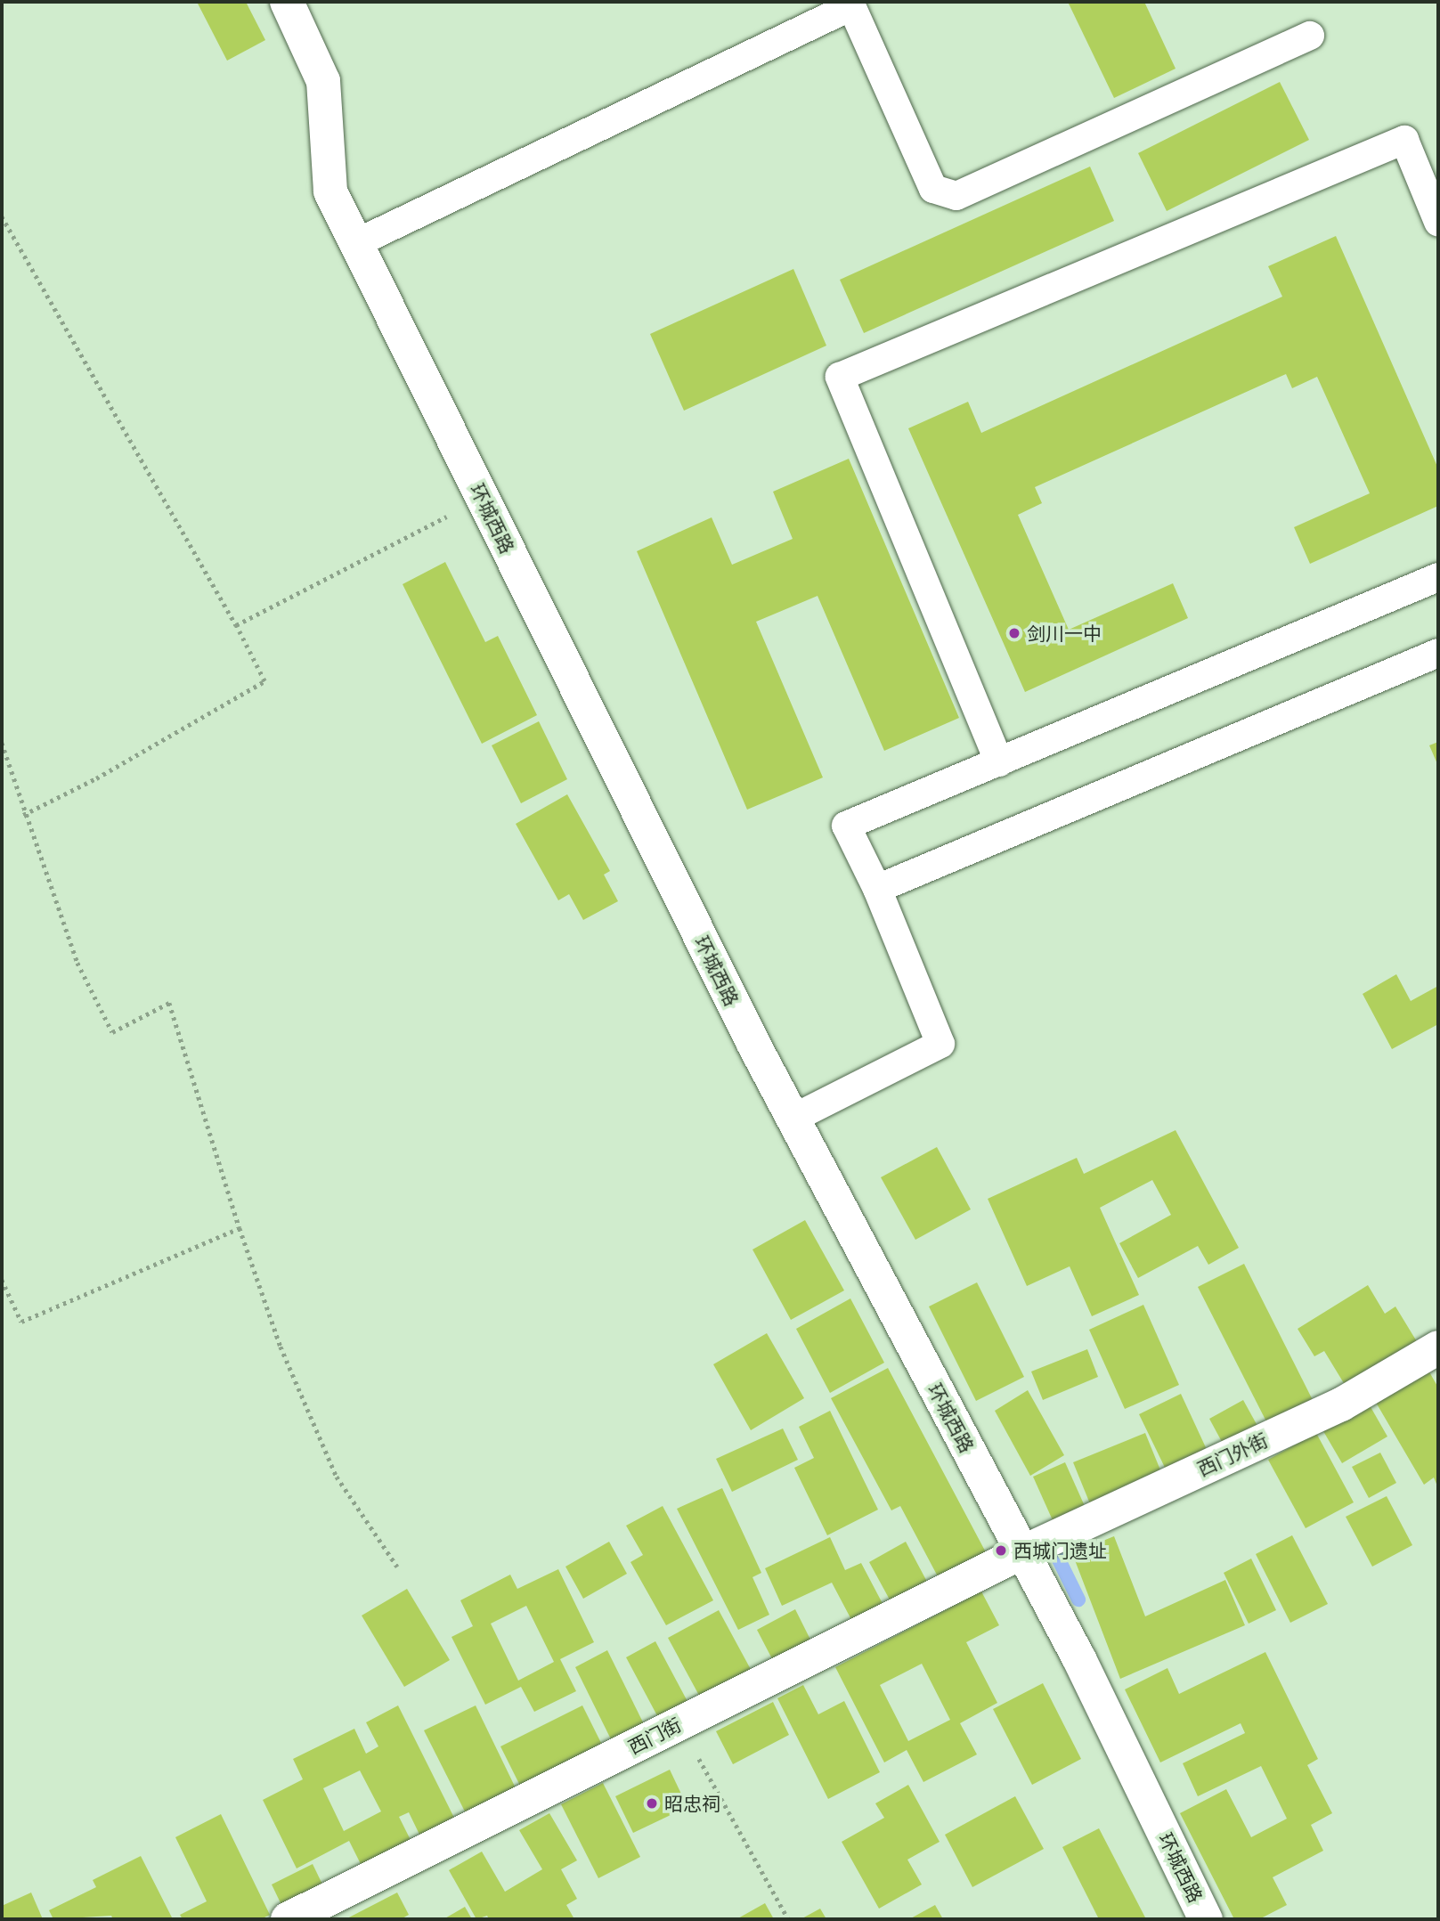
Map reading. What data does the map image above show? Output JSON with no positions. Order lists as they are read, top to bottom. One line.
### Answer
{"streets":{"street":["环城西路","西门外街","西门街"]},"crossings":[["环城西路","西门外街"],["环城西路","西门街"],["西门外街","西门街"]],"places":["剑川一中","西城门遗址","昭忠祠"]}
